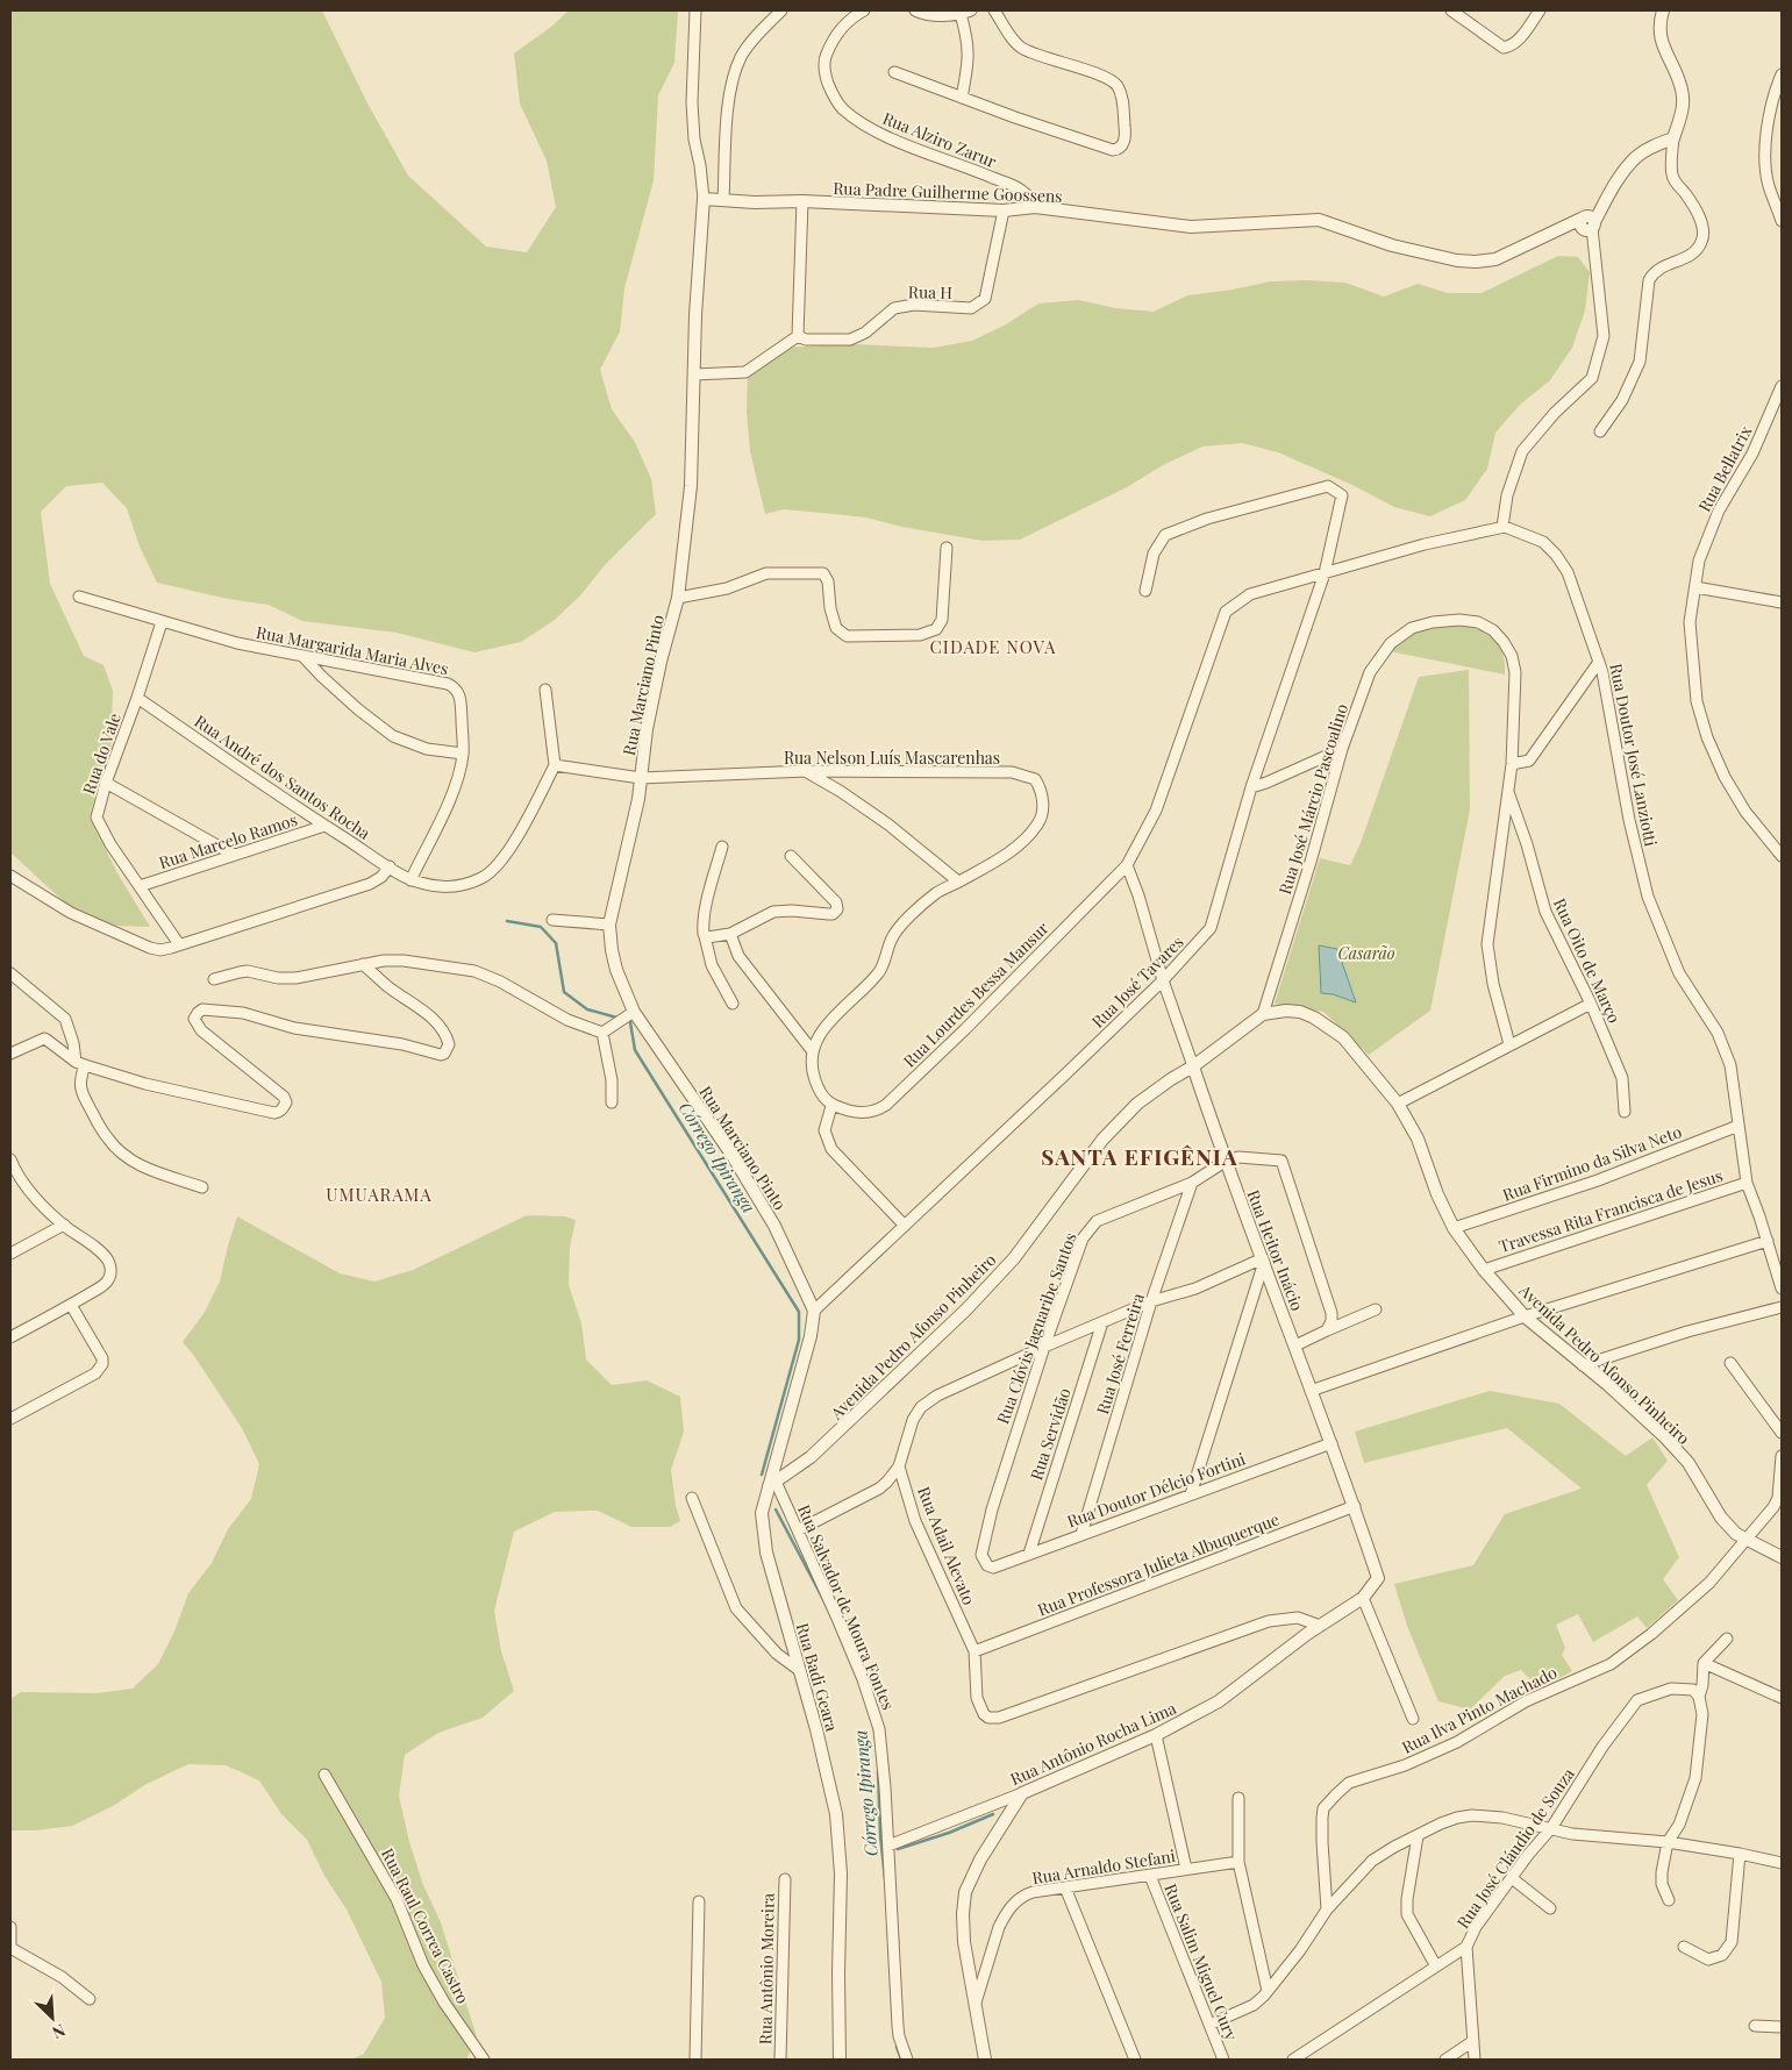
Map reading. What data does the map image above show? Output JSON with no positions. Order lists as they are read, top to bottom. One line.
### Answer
{"streets":{"street":["Rua Alziro Zarur","Rua Padre Guilherme Goossens","Rua H","Rua Bellatrix","Rua Margarida Maria Alves","Rua Marciano Pinto","Rua do Vale","Rua Doutor José Lanziotti","Rua Nelson Luís Mascarenhas","Rua André dos Santos Rocha","Rua José Márcio Pascoalino","Rua Marcelo Ramos","Rua Oito de Março","Rua José Tavares","Rua Lourdes Bessa Mansur","Rua Firmino da Silva Neto","Travessa Rita Francisca de Jesus","Rua Heitor Inácio","Rua Clóvis Jaguaribe Santos","Avenida Pedro Afonso Pinheiro","Rua José Ferreira","Rua Servidão","Rua Doutor Délcio Fortini","Rua Adail Alevato","Rua Professora Julieta Albuquerque","Rua Salvador de Moura Fontes","Rua Badi Geara","Rua Ilva Pinto Machado","Rua Antônio Rocha Lima","Rua José Cláudio de Souza","Rua Arnaldo Stefani","Rua Raul Correa Castro","Rua Salim Miguel Cury","Rua Antônio Moreira"]},"crossings":[["Rua Alziro Zarur","Rua Padre Guilherme Goossens"],["Rua Padre Guilherme Goossens","Rua H"],["Rua Padre Guilherme Goossens","Rua Marciano Pinto"],["Rua Margarida Maria Alves","Rua do Vale"],["Rua Margarida Maria Alves","Rua André dos Santos Rocha"],["Rua Marciano Pinto","Rua Nelson Luís Mascarenhas"],["Rua Marciano Pinto","Rua José Tavares"],["Rua Marciano Pinto","Rua Badi Geara"],["Rua do Vale","Rua André dos Santos Rocha"],["Rua do Vale","Rua Marcelo Ramos"],["Rua Doutor José Lanziotti","Rua Firmino da Silva Neto"],["Rua Doutor José Lanziotti","Travessa Rita Francisca de Jesus"],["Rua Nelson Luís Mascarenhas","Rua André dos Santos Rocha"],["Rua André dos Santos Rocha","Rua Marcelo Ramos"],["Rua José Márcio Pascoalino","Rua Oito de Março"],["Rua José Márcio Pascoalino","Avenida Pedro Afonso Pinheiro"],["Rua José Tavares","Rua Heitor Inácio"],["Rua José Tavares","Rua Badi Geara"],["Rua Lourdes Bessa Mansur","Rua Heitor Inácio"],["Rua Firmino da Silva Neto","Avenida Pedro Afonso Pinheiro"],["Travessa Rita Francisca de Jesus","Avenida Pedro Afonso Pinheiro"],["Rua Heitor Inácio","Rua Clóvis Jaguaribe Santos"],["Rua Heitor Inácio","Avenida Pedro Afonso Pinheiro"],["Rua Heitor Inácio","Rua Doutor Délcio Fortini"],["Rua Heitor Inácio","Rua Professora Julieta Albuquerque"],["Rua Heitor Inácio","Rua Antônio Rocha Lima"],["Rua Clóvis Jaguaribe Santos","Rua José Ferreira"],["Rua Clóvis Jaguaribe Santos","Rua Doutor Délcio Fortini"],["Avenida Pedro Afonso Pinheiro","Rua Salvador de Moura Fontes"],["Avenida Pedro Afonso Pinheiro","Rua Badi Geara"],["Avenida Pedro Afonso Pinheiro","Rua Ilva Pinto Machado"],["Rua José Ferreira","Rua Doutor Délcio Fortini"],["Rua Servidão","Rua Doutor Délcio Fortini"],["Rua Adail Alevato","Rua Professora Julieta Albuquerque"],["Rua Adail Alevato","Rua Antônio Rocha Lima"],["Rua Salvador de Moura Fontes","Rua Badi Geara"],["Rua Salvador de Moura Fontes","Rua Antônio Rocha Lima"],["Rua Arnaldo Stefani","Rua Salim Miguel Cury"]],"districts":["CIDADE NOVA","SANTA EFIGÊNIA","UMUARAMA"],"water":["Córrego Ipiranga"],"parks":["Casarão"],"north":"bottom right"}
